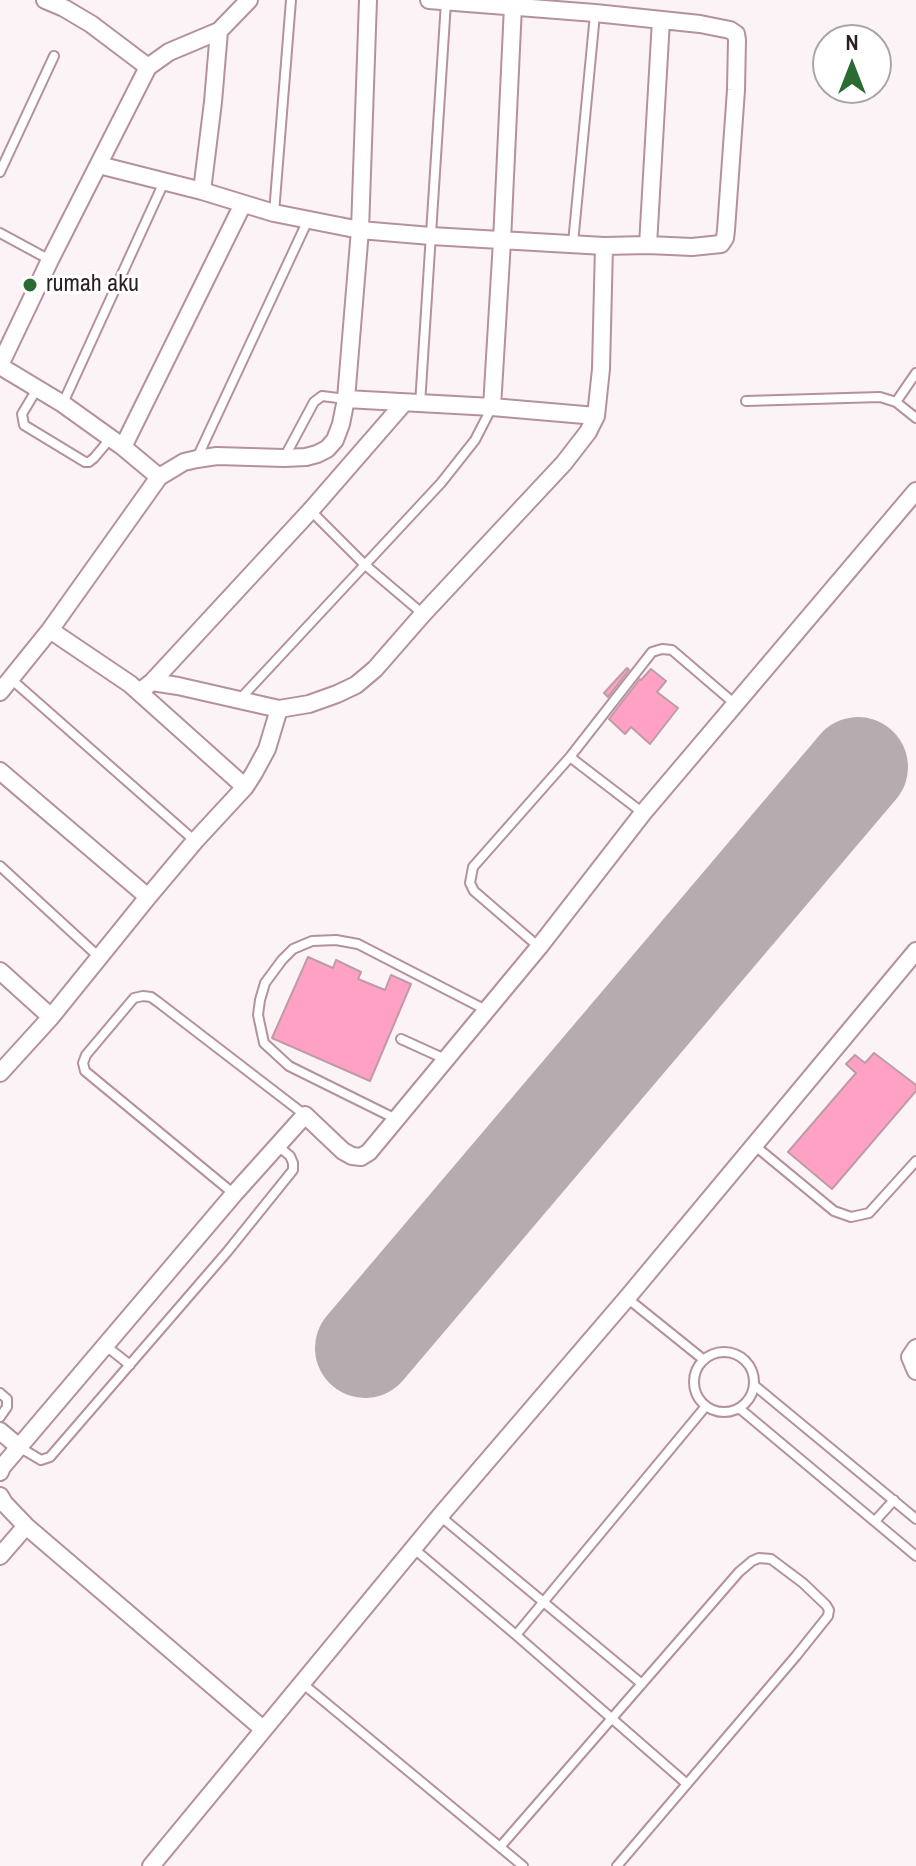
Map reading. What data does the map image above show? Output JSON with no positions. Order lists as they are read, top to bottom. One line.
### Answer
{"places":["rumah aku"],"north":"top"}
